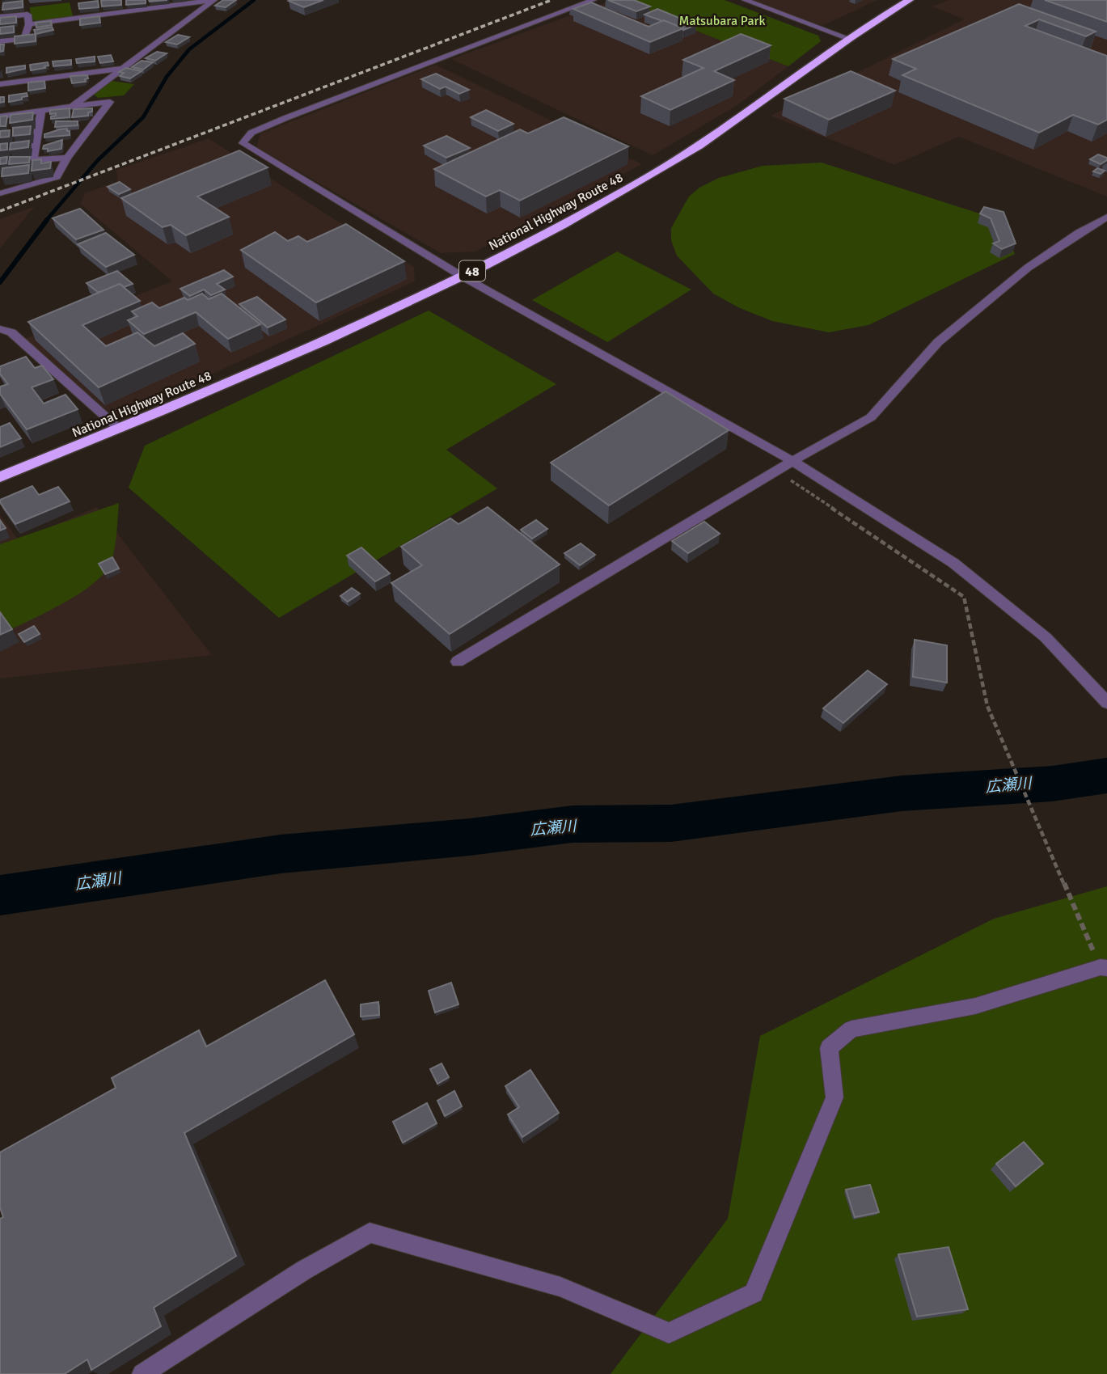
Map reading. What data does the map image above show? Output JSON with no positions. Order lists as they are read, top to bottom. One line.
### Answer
{"streets":{"highway":["National Highway Route 48","48"]},"water":["広瀬川"],"parks":["Matsubara Park"]}
